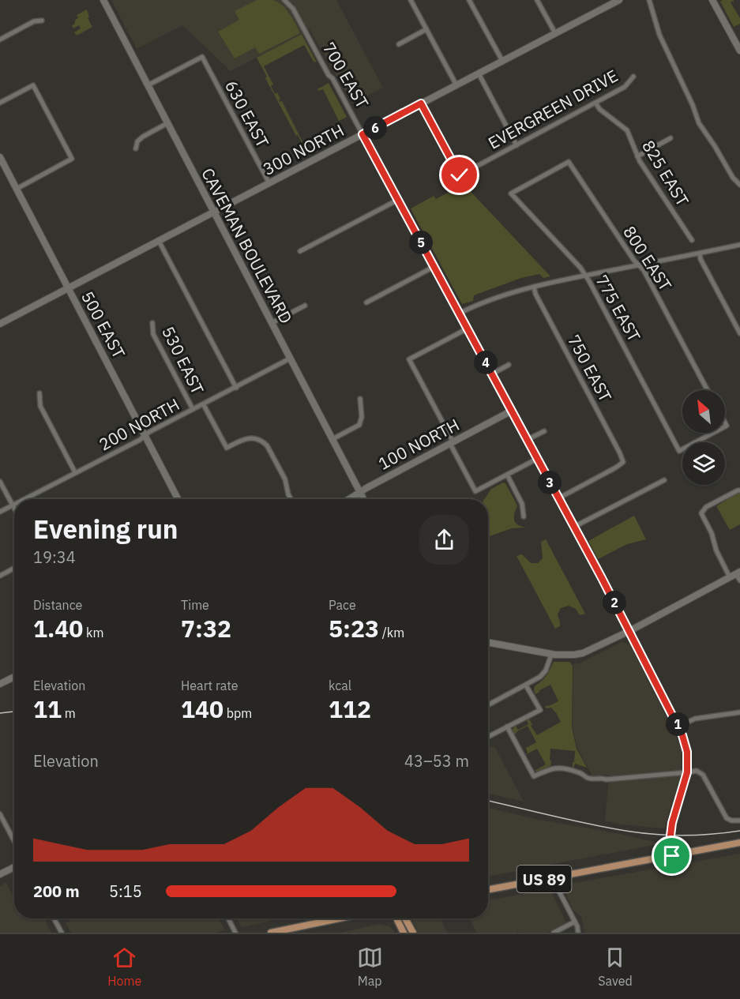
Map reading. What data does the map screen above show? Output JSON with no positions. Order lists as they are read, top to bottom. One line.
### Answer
{"streets":{"main road":["US 89"],"street":["700 EAST","EVERGREEN DRIVE","630 EAST","300 NORTH","825 EAST","CAVEMAN BOULEVARD","800 EAST","775 EAST","500 EAST","530 EAST","750 EAST","200 NORTH","100 NORTH"]},"crossings":[["700 EAST","300 NORTH"],["700 EAST","750 EAST"],["700 EAST","100 NORTH"],["700 EAST","US 89"],["EVERGREEN DRIVE","300 NORTH"],["EVERGREEN DRIVE","825 EAST"],["630 EAST","300 NORTH"],["630 EAST","CAVEMAN BOULEVARD"],["300 NORTH","CAVEMAN BOULEVARD"],["300 NORTH","500 EAST"],["CAVEMAN BOULEVARD","200 NORTH"],["CAVEMAN BOULEVARD","100 NORTH"],["800 EAST","775 EAST"],["500 EAST","200 NORTH"],["530 EAST","200 NORTH"]],"north":"top left","page":{"pins":["6","5","4","3","2","1"],"heading":["Evening run","19:34"],"stats":[["Distance","1.40 km"],["Time","7:32"],["Pace","5:23 /km"],["Elevation","11 m"],["Heart rate","140 bpm"],["kcal","112"]],"chart":["Elevation","43–53 m"],"list":[{"name":"200 m","note":"5:15"}],"tabs":["Home","Map","Saved"]}}
